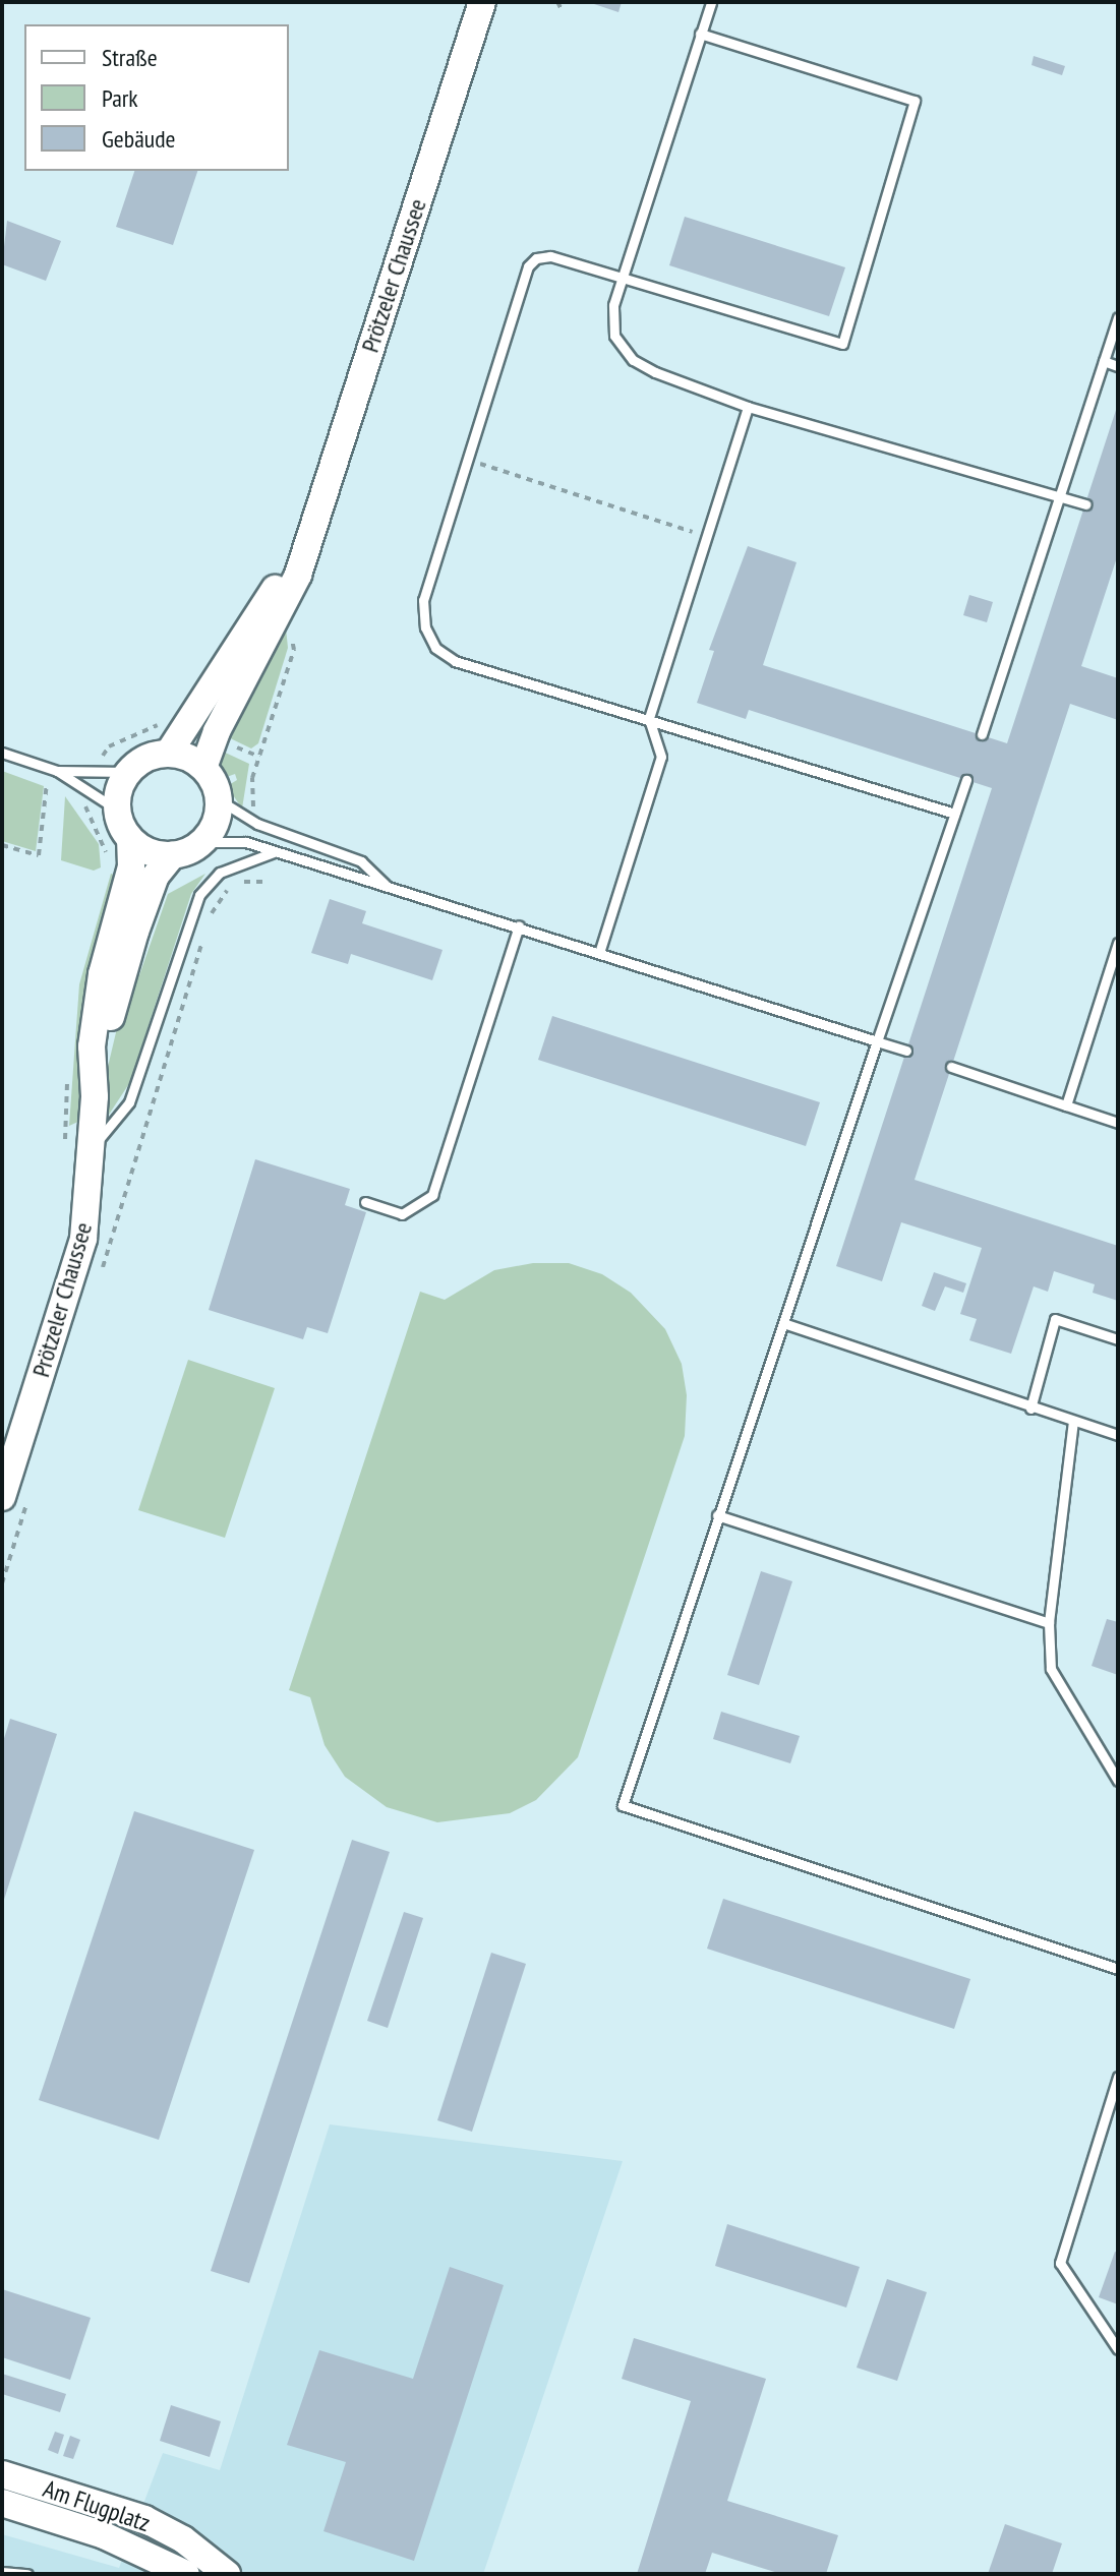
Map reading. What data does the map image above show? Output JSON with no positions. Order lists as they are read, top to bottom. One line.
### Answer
{"streets":{"main road":["Prötzeler Chaussee","Am Flugplatz"]},"legend":["Straße","Park","Gebäude"]}
